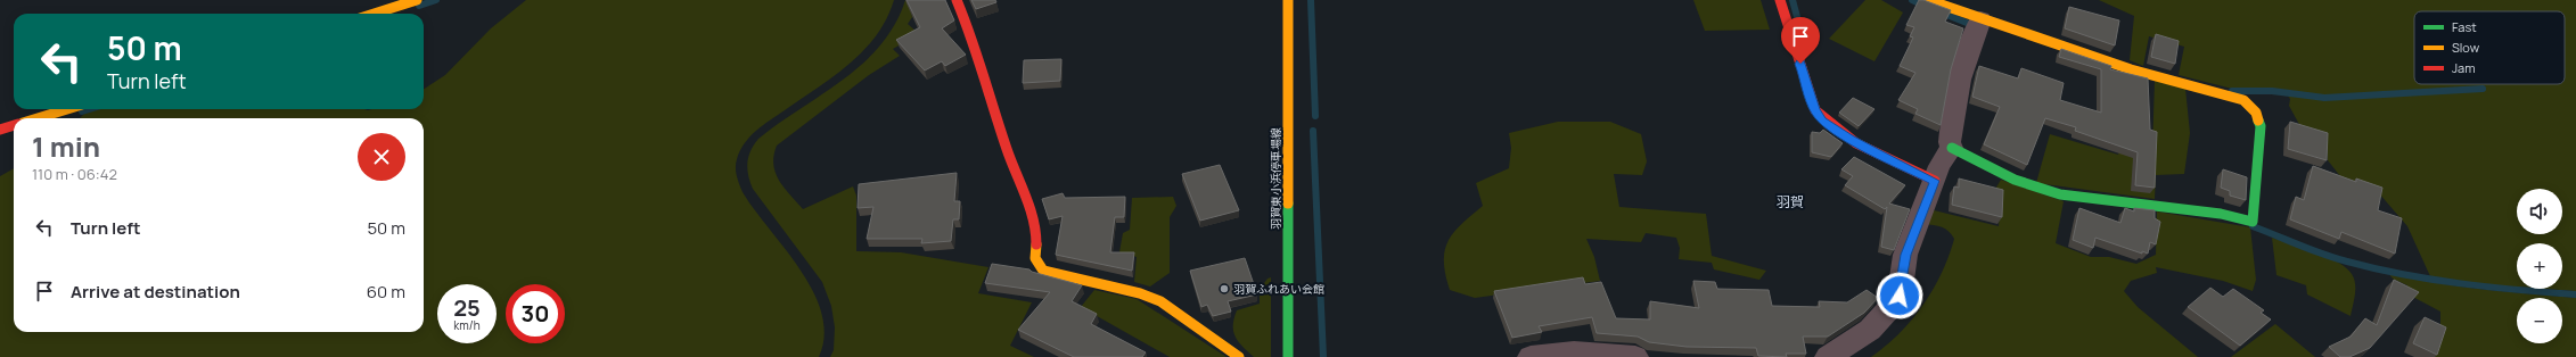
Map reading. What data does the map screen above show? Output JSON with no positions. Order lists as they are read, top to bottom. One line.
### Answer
{"streets":{"street":["羽賀東小浜停車場線"]},"districts":["羽賀"],"places":["羽賀ふれあい会館"],"legend":["Fast","Slow","Jam"],"page":{"turn":["50 m","Turn left"],"heading":["1 min","110 m · 06:42"],"map_buttons":["+","−"],"list":[{"name":"Turn left","value":"50 m"},{"name":"Arrive at destination","value":"60 m"}],"speed":"25 km/h","limit":"30"}}
